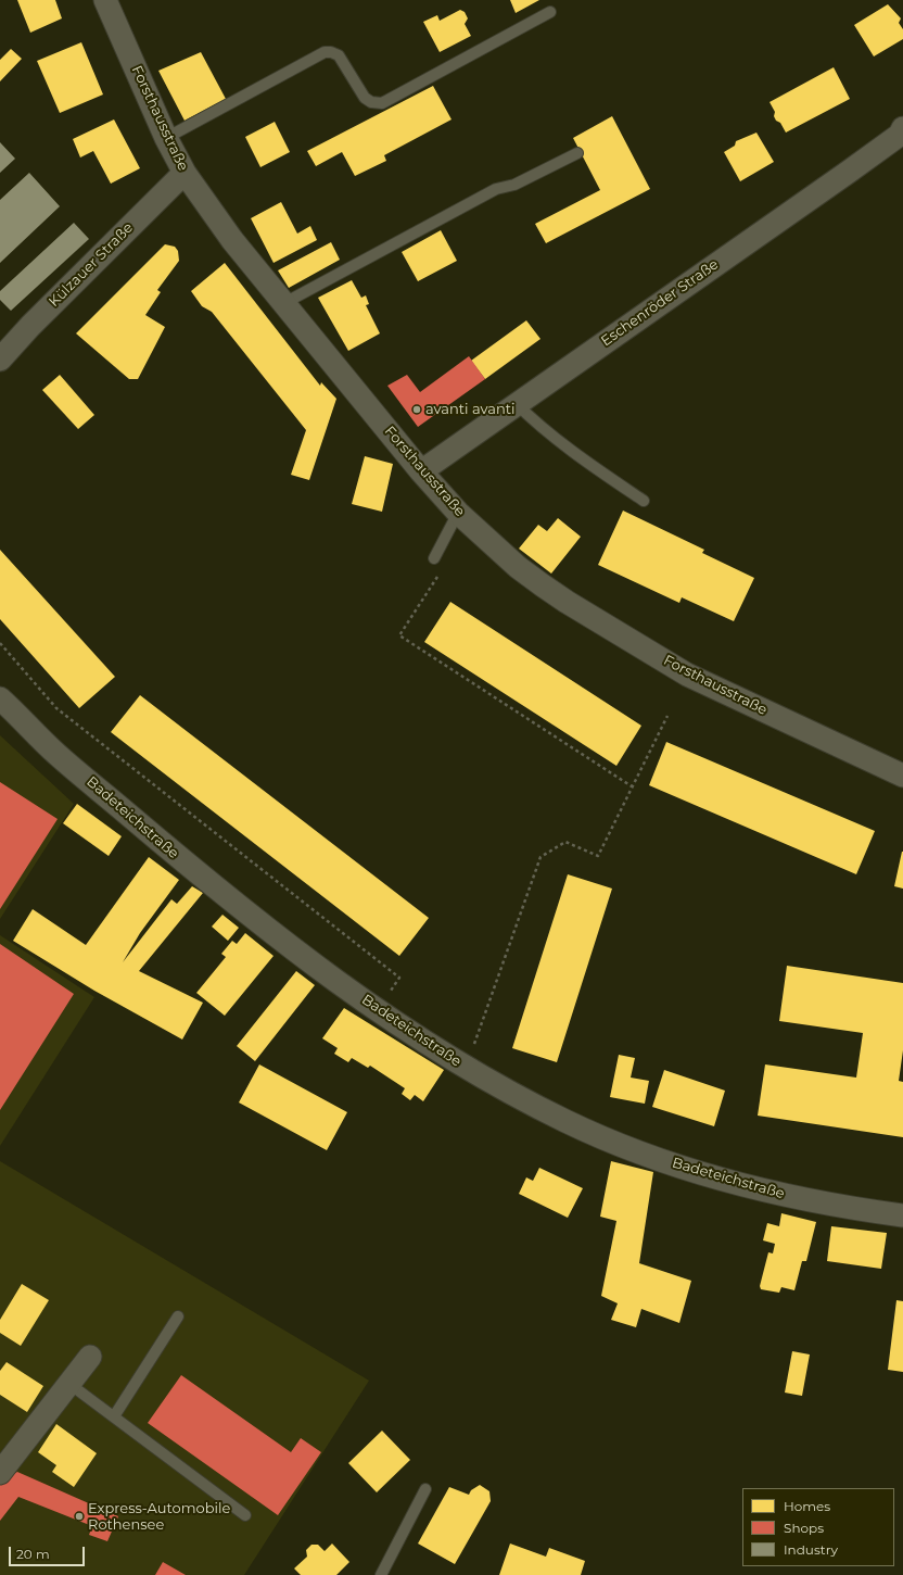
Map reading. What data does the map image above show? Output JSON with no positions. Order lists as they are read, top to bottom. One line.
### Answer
{"streets":{"street":["Forsthausstraße","Külzauer Straße","Eschenröder Straße","Badeteichstraße"]},"crossings":[["Forsthausstraße","Külzauer Straße"],["Forsthausstraße","Eschenröder Straße"]],"places":["avanti avanti","Express-Automobile Rothensee"],"legend":["Homes","Shops","Industry"],"scale_bar":"20 m"}
